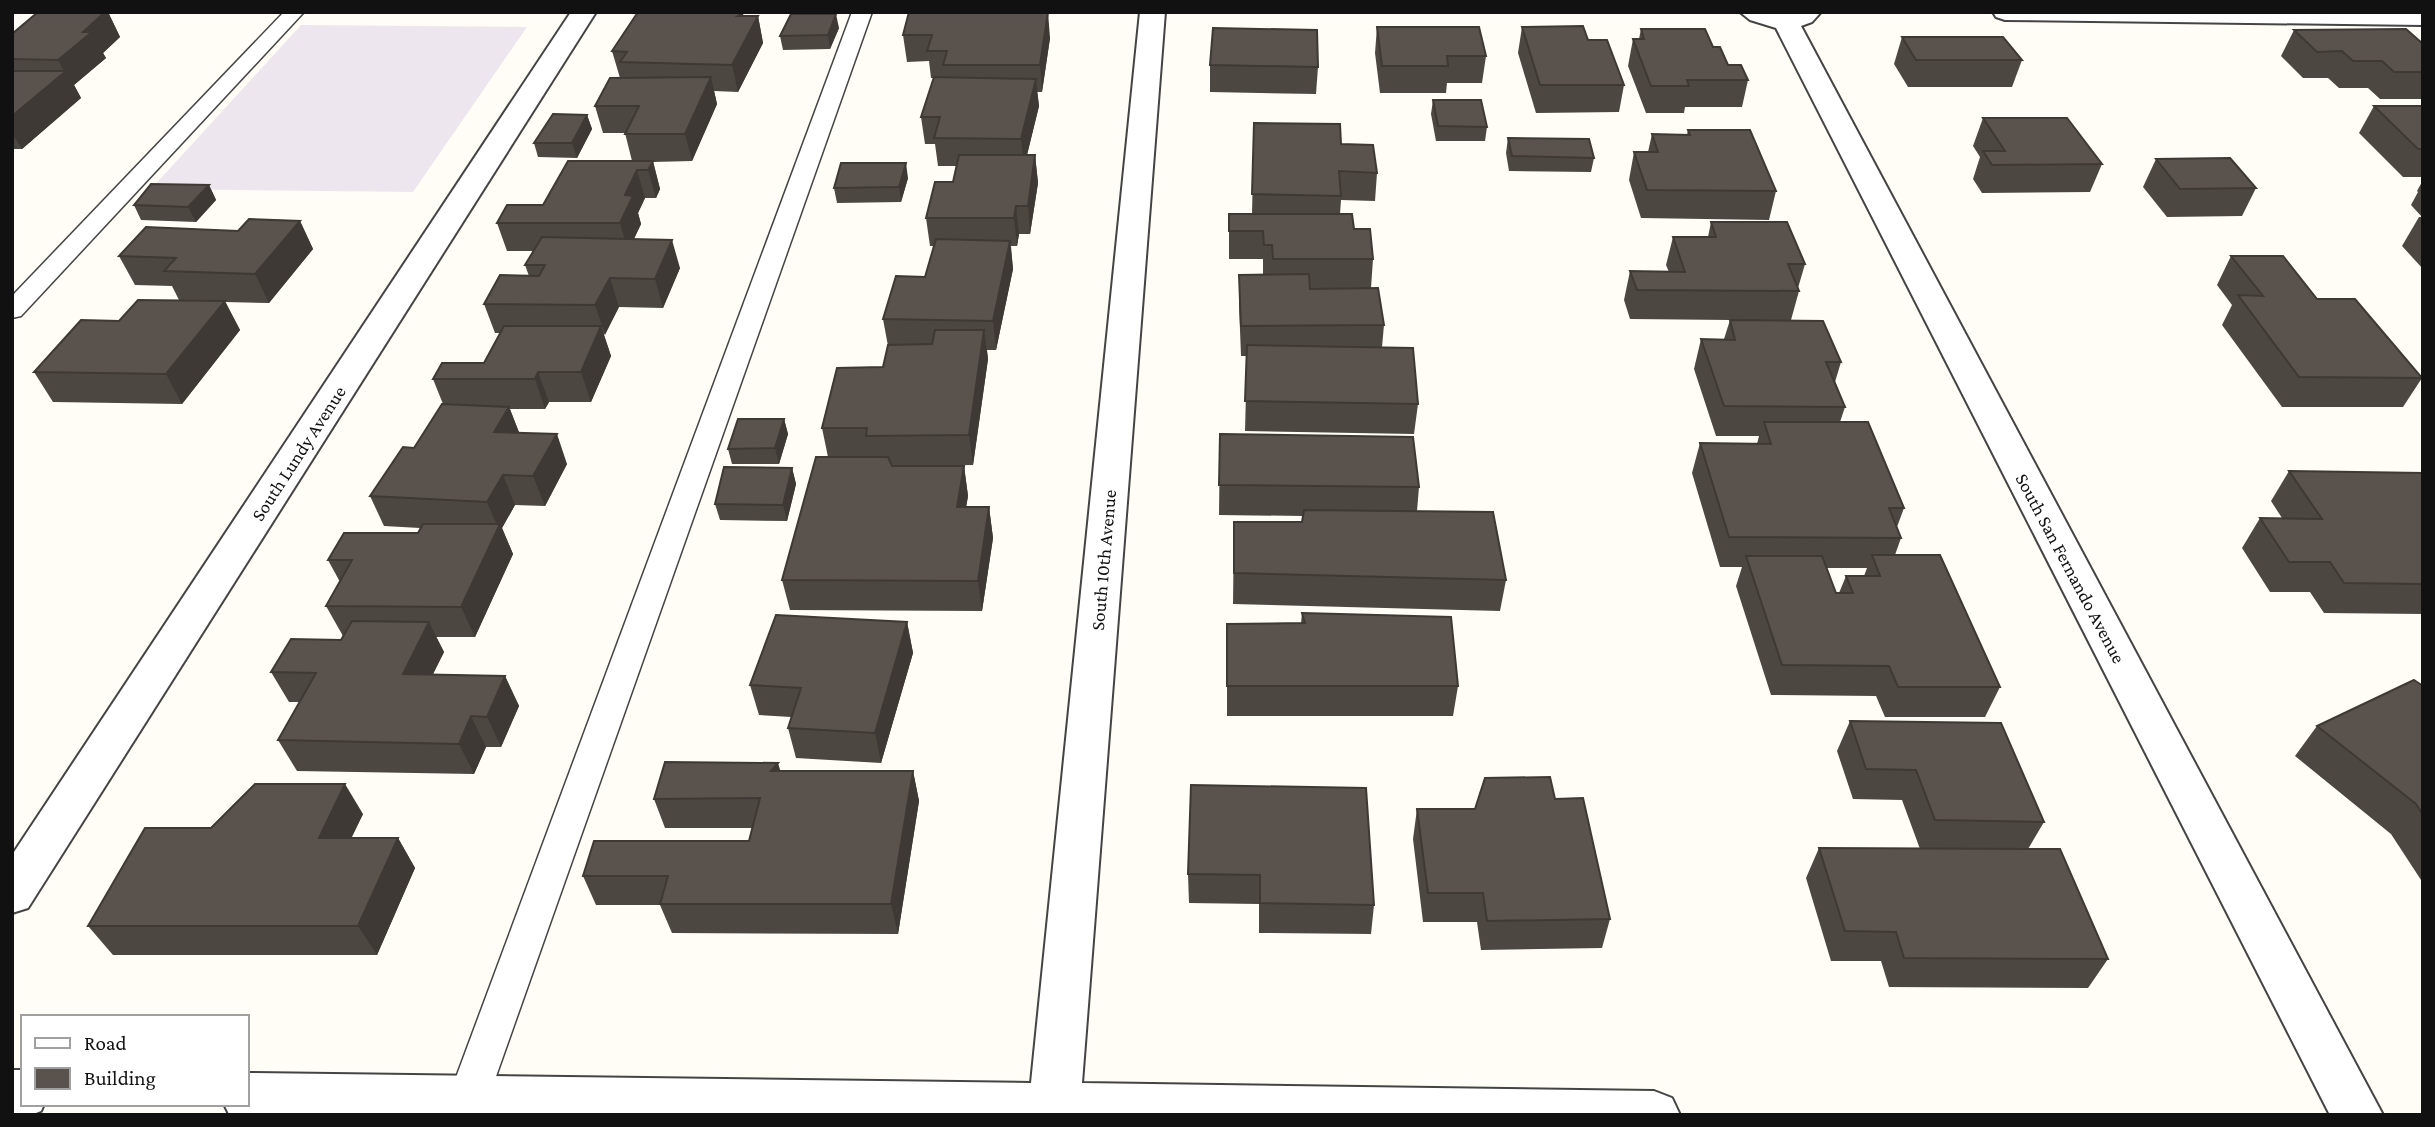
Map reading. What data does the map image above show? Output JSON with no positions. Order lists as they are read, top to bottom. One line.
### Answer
{"streets":{"street":["South Lundy Avenue","South 10th Avenue","South San Fernando Avenue"]},"legend":["Road","Building"]}
